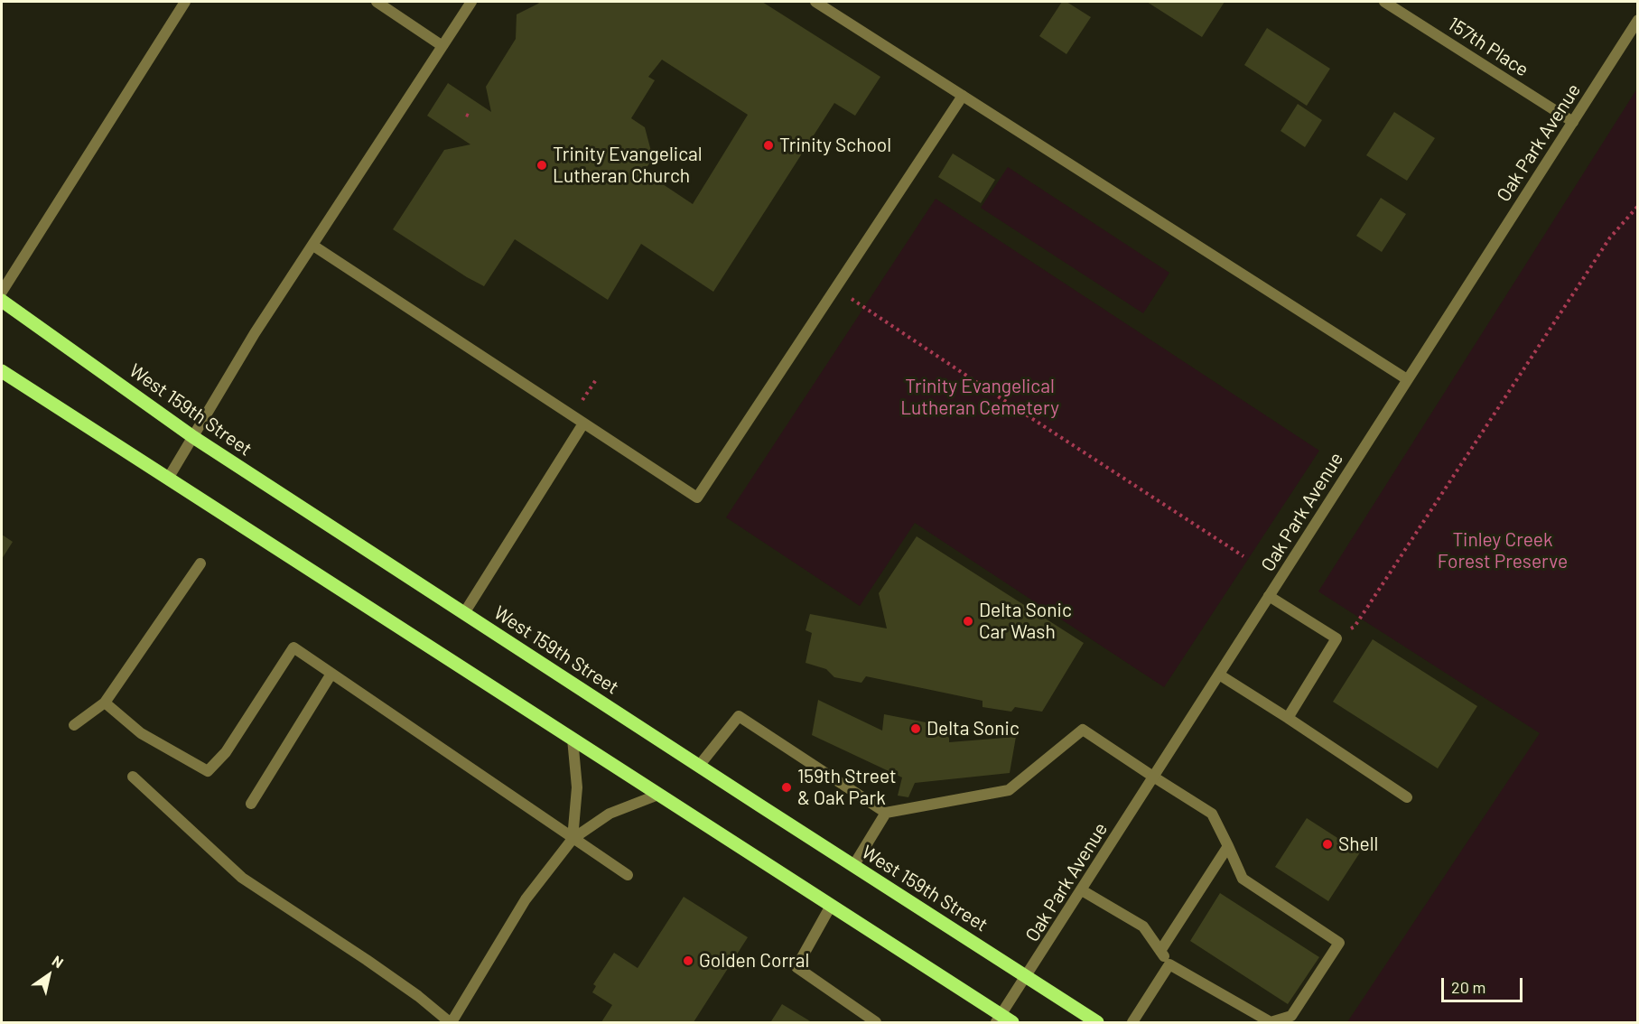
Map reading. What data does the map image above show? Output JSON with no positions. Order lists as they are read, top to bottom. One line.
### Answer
{"streets":{"main road":["West 159th Street"],"street":["157th Place","Oak Park Avenue"]},"crossings":[["157th Place","Oak Park Avenue"],["Oak Park Avenue","West 159th Street"]],"parks":["Trinity Evangelical Lutheran Cemetery","Tinley Creek Forest Preserve"],"places":["Trinity School","Trinity Evangelical Lutheran Church","Delta Sonic Car Wash","Delta Sonic","159th Street & Oak Park","Shell","Golden Corral"],"scale_bar":"20 m","north":"top right"}
